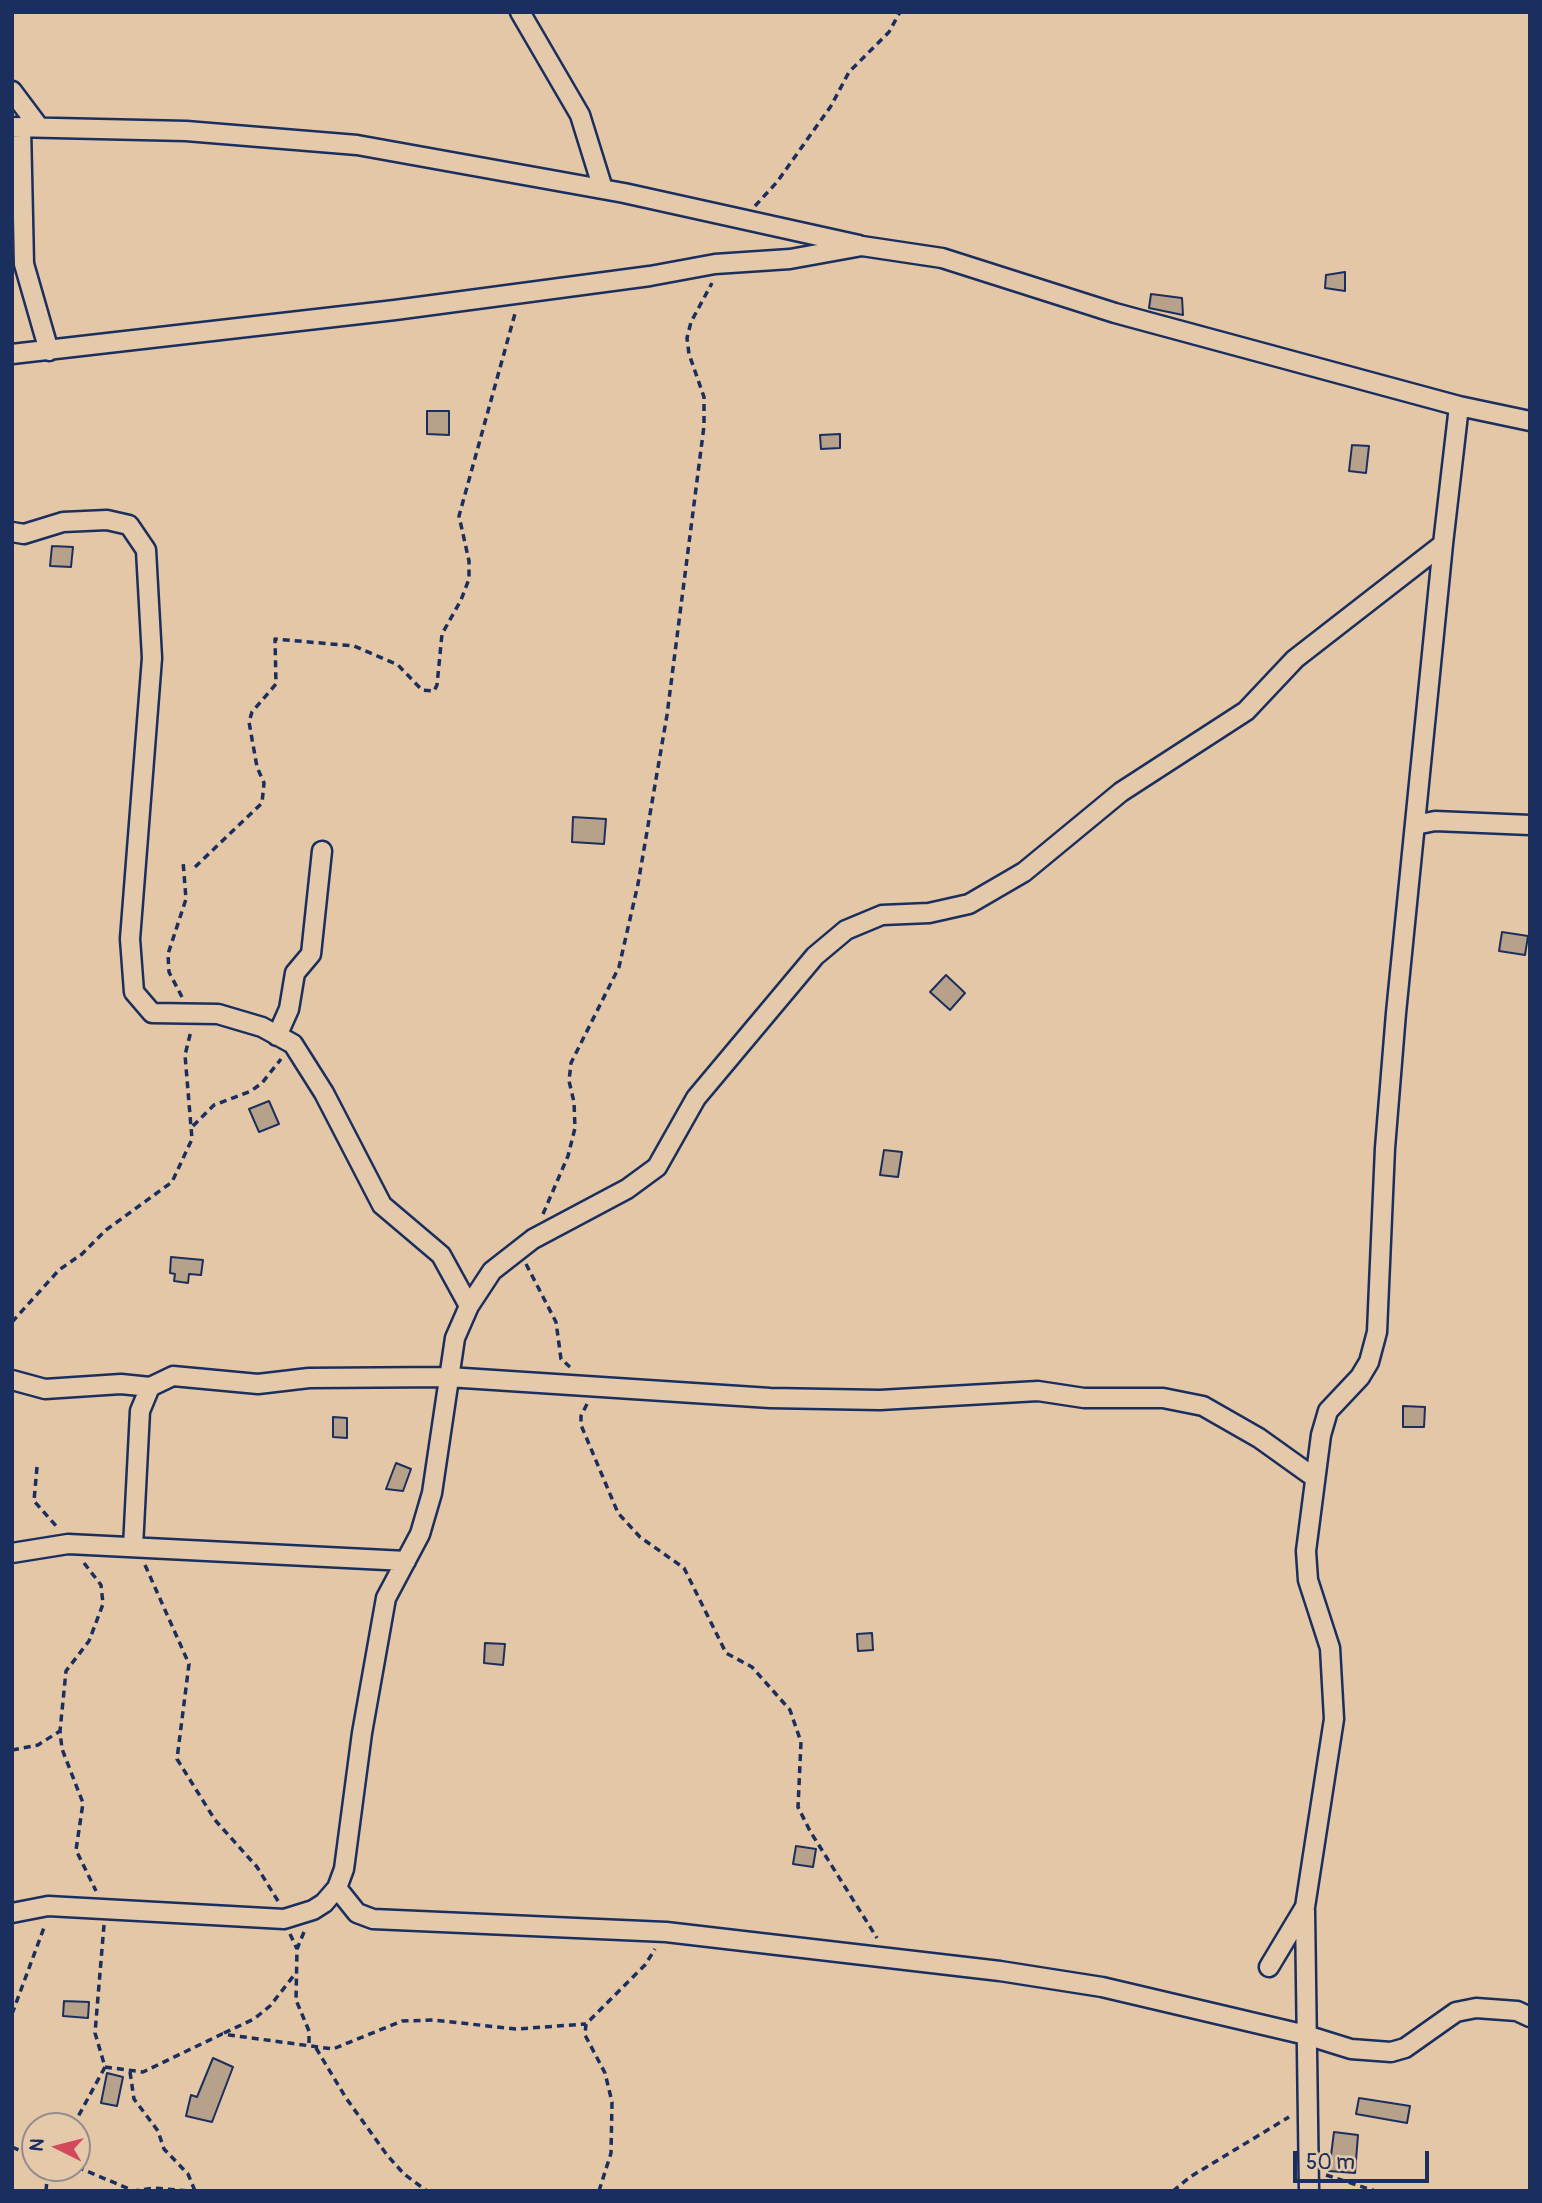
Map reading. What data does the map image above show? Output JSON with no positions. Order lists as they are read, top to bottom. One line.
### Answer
{"scale_bar":"50 m","north":"left"}
